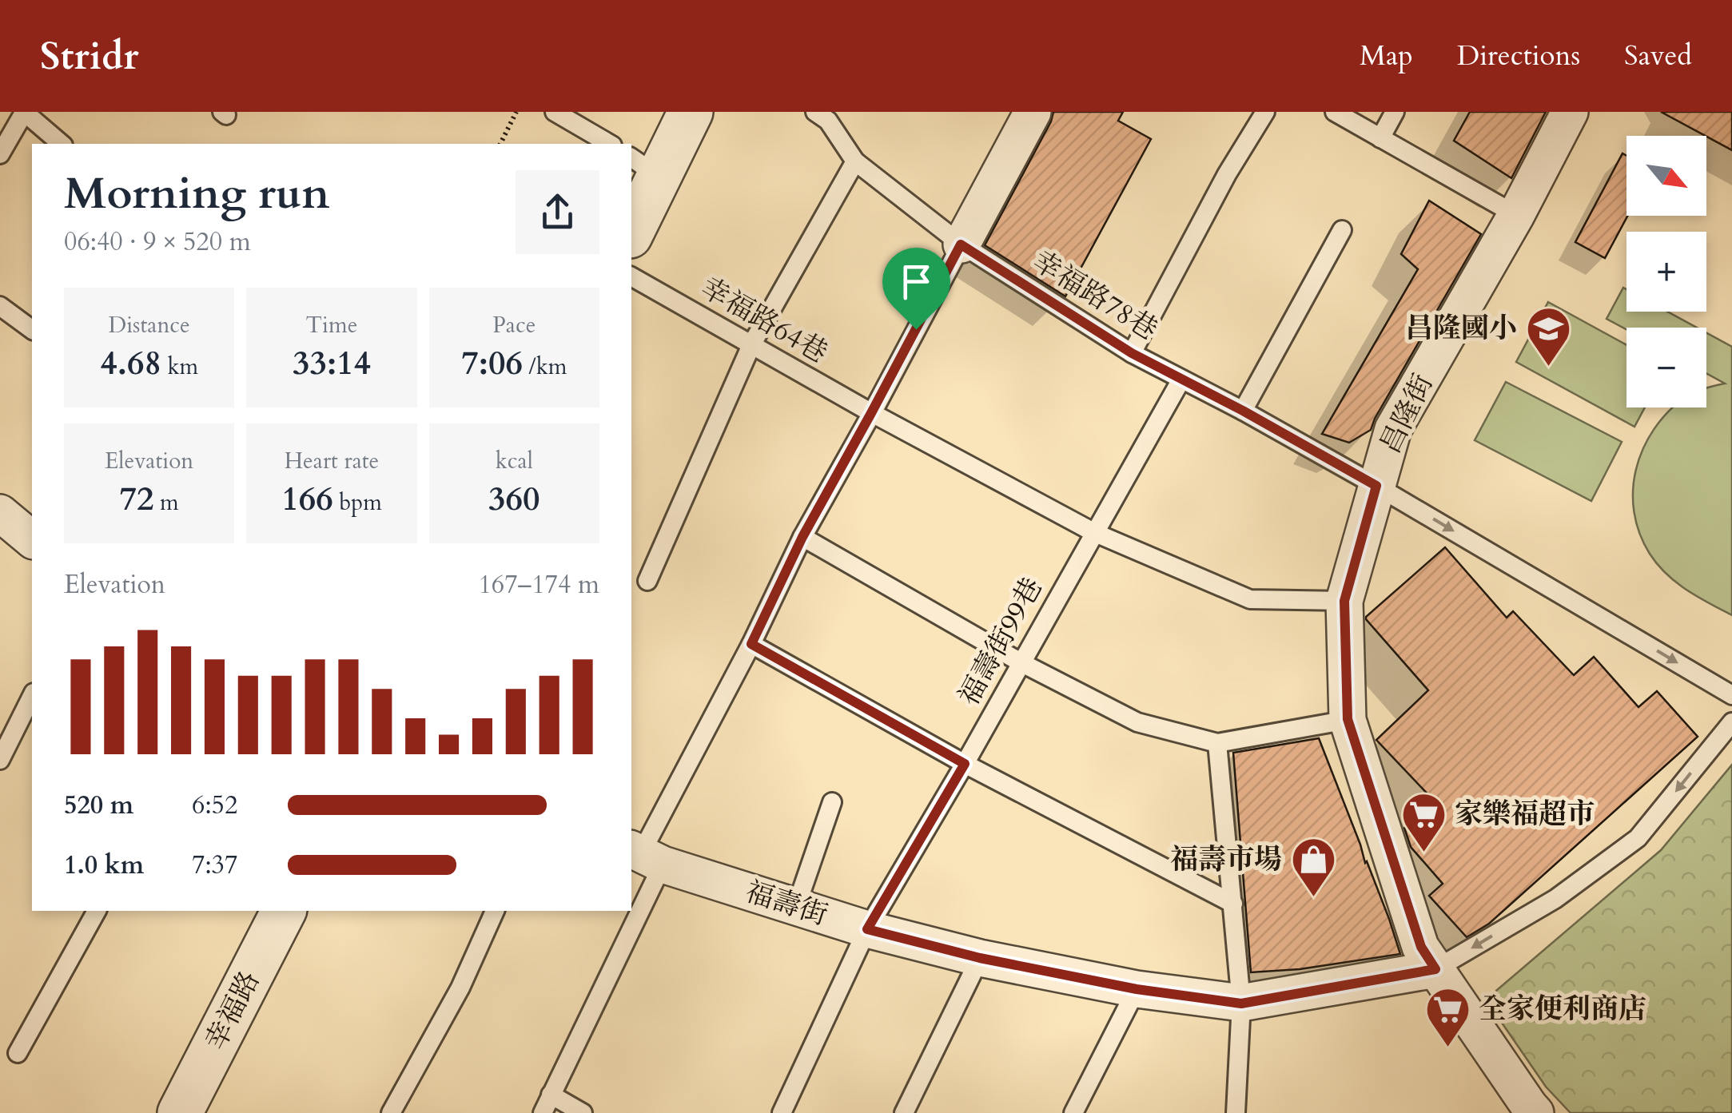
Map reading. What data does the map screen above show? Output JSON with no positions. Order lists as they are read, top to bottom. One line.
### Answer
{"streets":{"street":["昌隆街","福壽街","幸福路"],"lane":["幸福路78巷","幸福路64巷","福壽街99巷"]},"crossings":[["幸福路78巷","昌隆街"],["幸福路78巷","福壽街99巷"],["幸福路64巷","昌隆街"],["幸福路64巷","福壽街99巷"],["昌隆街","福壽街"],["福壽街99巷","福壽街"]],"one_way":["幸福路78巷"],"places":{"school or university":["昌隆國小"],"supermarket":["家樂福超市","全家便利商店"],"shop":["福壽市場"]},"north":"bottom right","page":{"header":"Stridr","nav":["Map","Directions","Saved"],"map_buttons":["+","−"],"heading":["Morning run","06:40 · 9 × 520 m"],"stats":[["Distance","4.68 km"],["Time","33:14"],["Pace","7:06 /km"],["Elevation","72 m"],["Heart rate","166 bpm"],["kcal","360"]],"chart":["Elevation","167–174 m"],"list":[{"name":"520 m","note":"6:52"},{"name":"1.0 km","note":"7:37"}]}}
